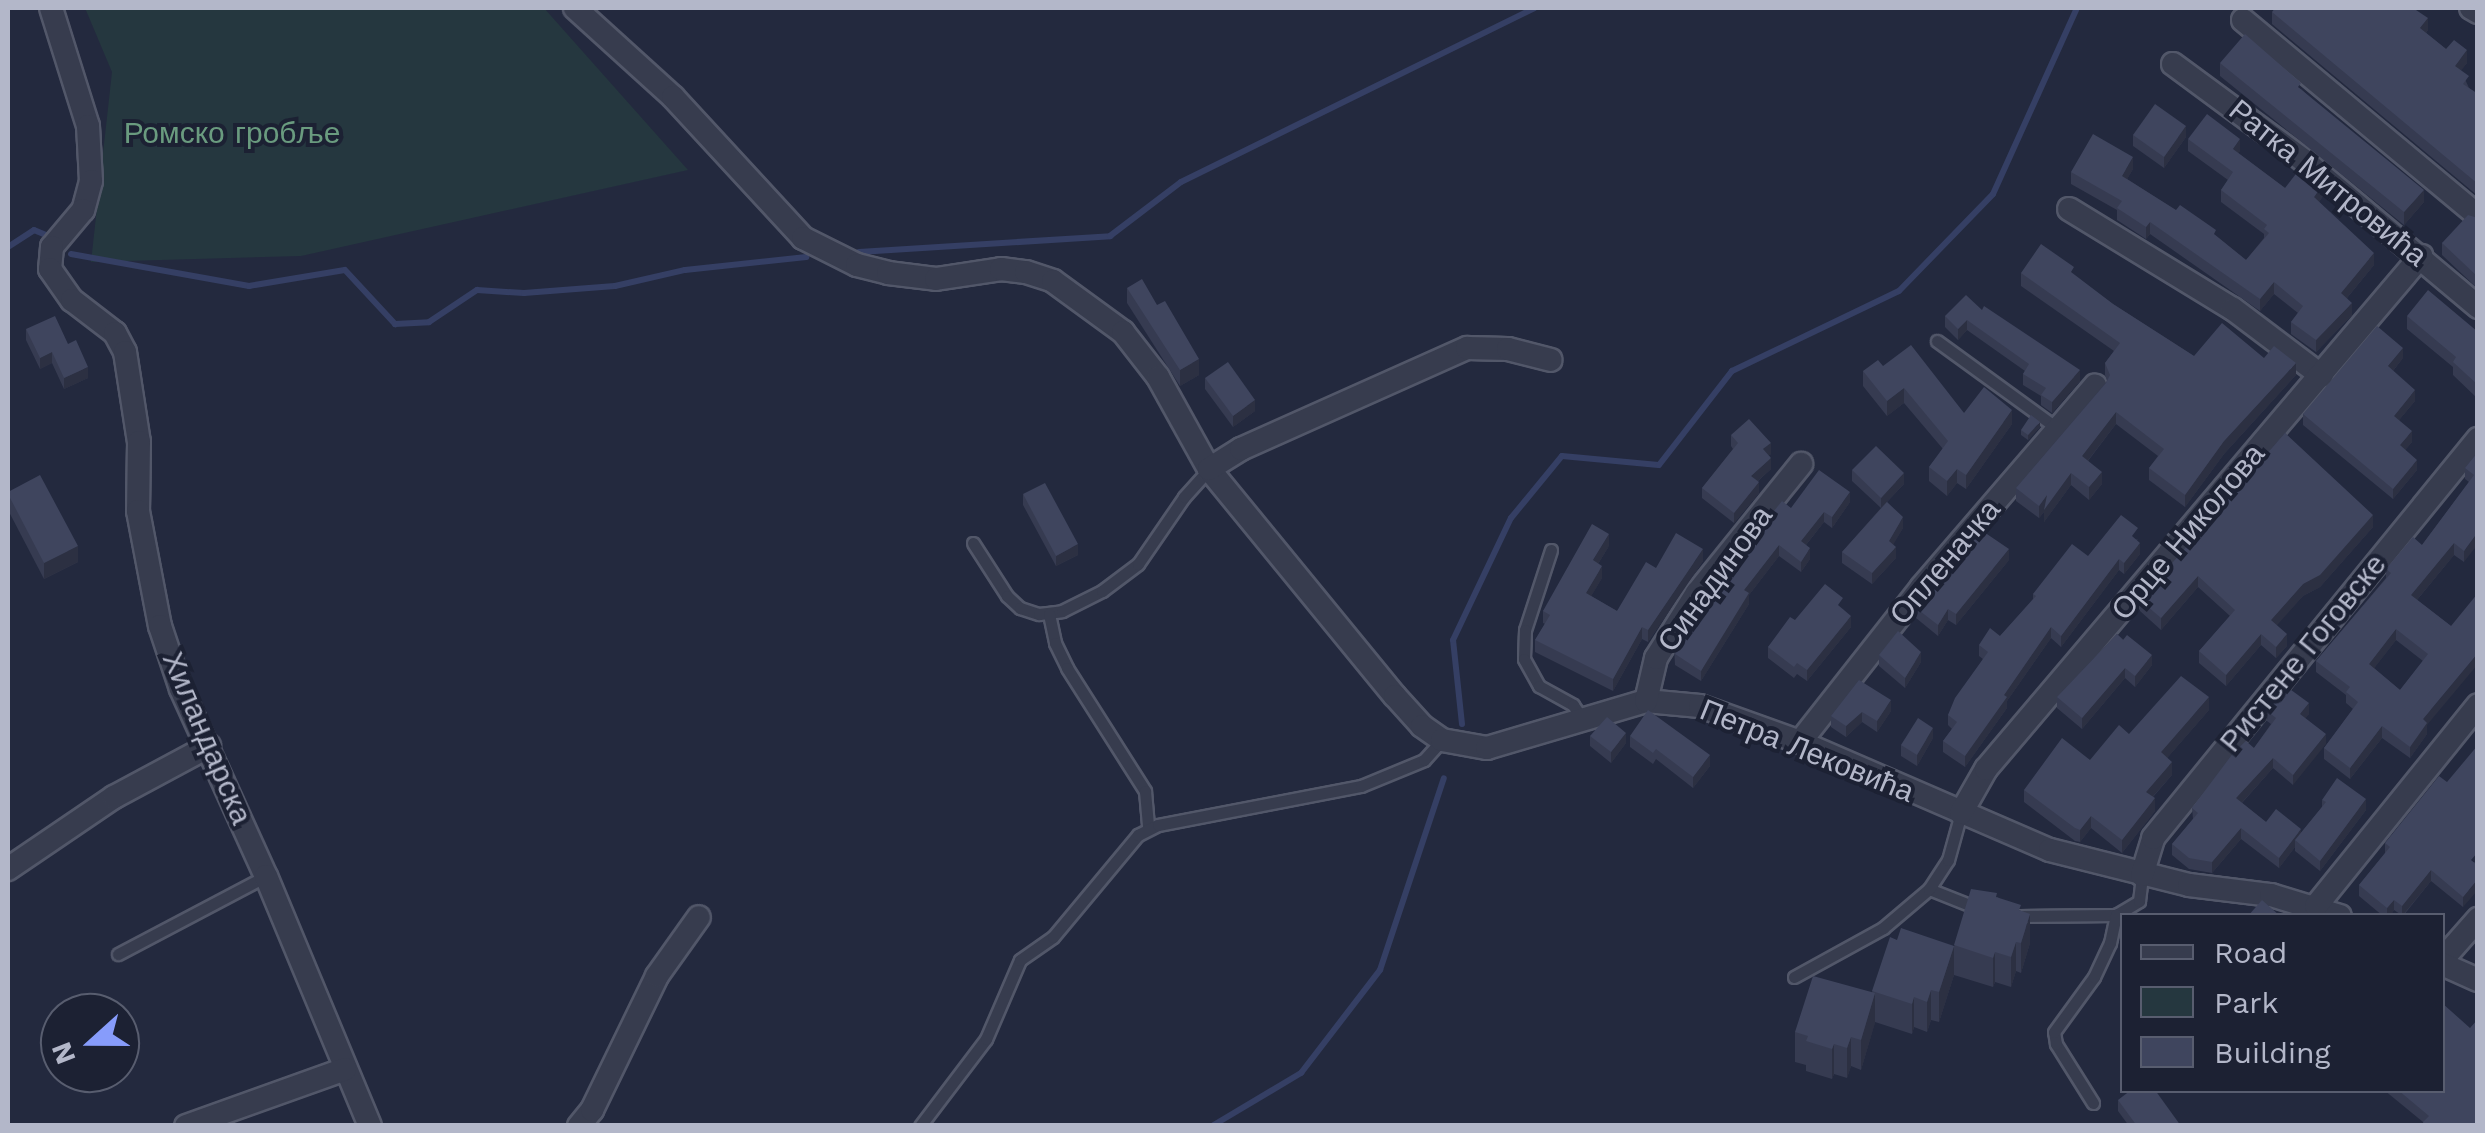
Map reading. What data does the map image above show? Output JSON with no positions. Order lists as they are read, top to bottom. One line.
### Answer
{"streets":{"street":["Ратка Митровића","Орце Николова","Опленачка","Синадинова","Ристене Гоговске","Хиландарска","Петра Лековића"]},"crossings":[["Ратка Митровића","Орце Николова"],["Орце Николова","Петра Лековића"],["Опленачка","Петра Лековића"],["Синадинова","Петра Лековића"],["Ристене Гоговске","Петра Лековића"]],"parks":["Ромско гробље"],"legend":["Road","Park","Building"],"north":"left"}
